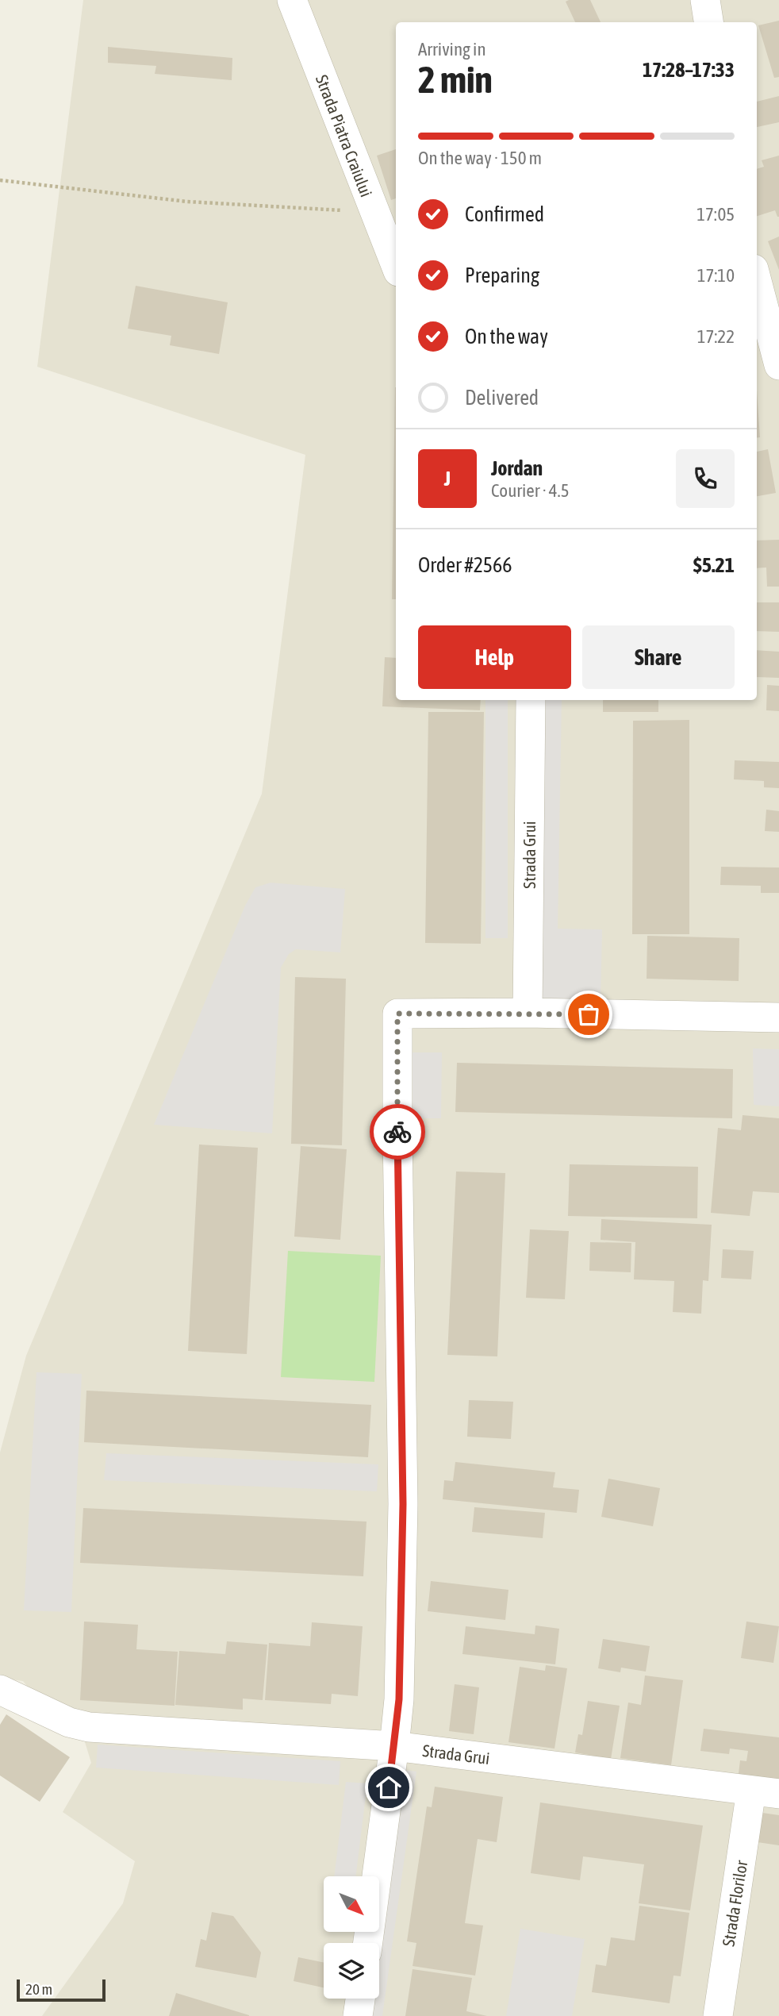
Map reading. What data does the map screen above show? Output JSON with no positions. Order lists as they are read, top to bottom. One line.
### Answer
{"streets":{"street":["Strada Piatra Craiului","Strada Grui","Strada Florilor"]},"crossings":[["Strada Grui","Strada Florilor"]],"scale_bar":"20 m","north":"bottom right","page":{"heading":["2 min","Arriving in","17:28–17:33"],"panel":["Jordan","Courier · 4.5","Order #2566","$5.21"],"bar":"On the way · 150 m","list":[["Confirmed","17:05"],["Preparing","17:10"],["On the way","17:22"],"Delivered"],"round":"J","buttons":["Help","Share"],"scale":"20 m"}}
